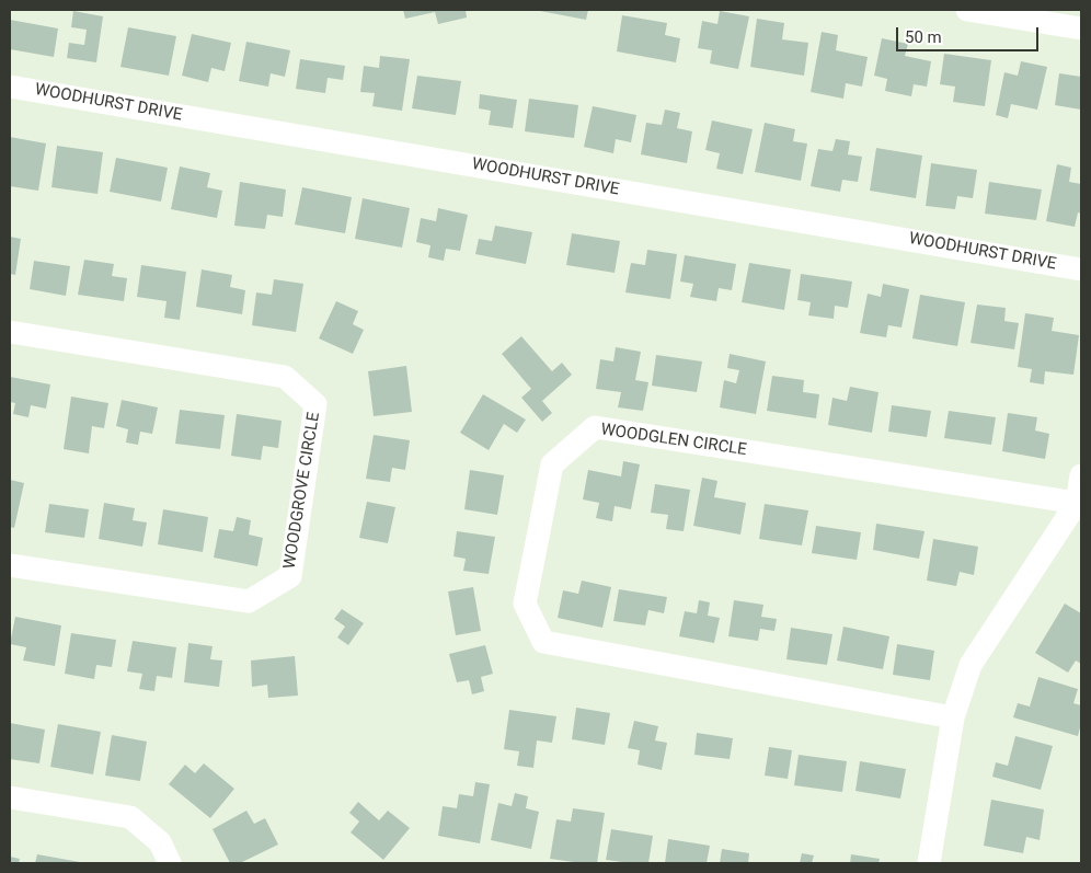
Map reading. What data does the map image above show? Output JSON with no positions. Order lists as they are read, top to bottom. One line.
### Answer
{"streets":{"street":["WOODHURST DRIVE","WOODGLEN CIRCLE","WOODGROVE CIRCLE"]},"scale_bar":"50 m"}
